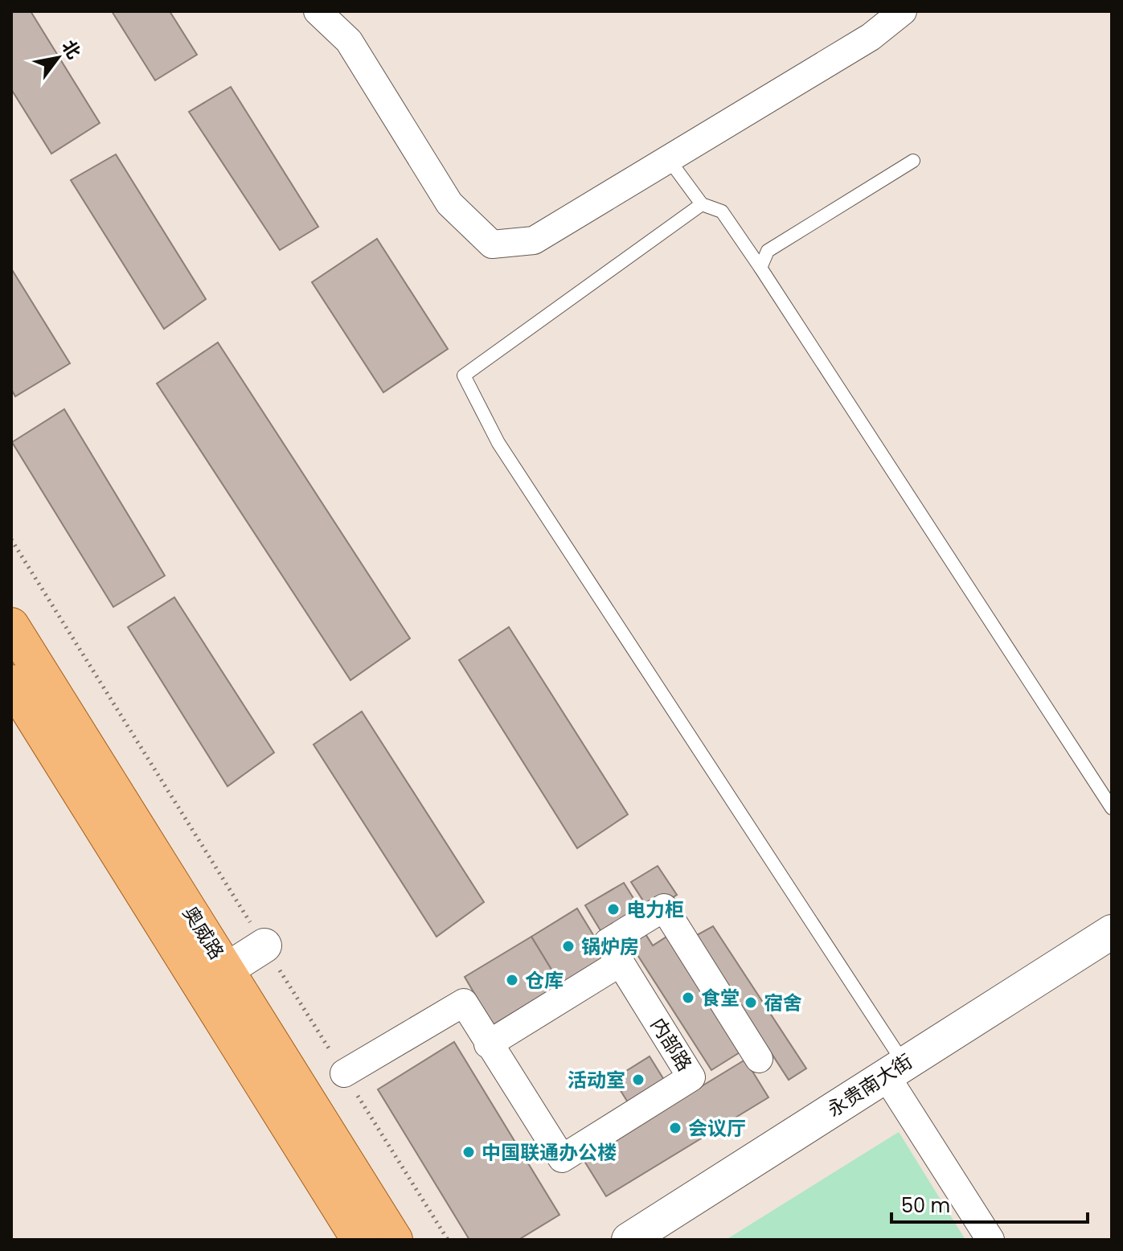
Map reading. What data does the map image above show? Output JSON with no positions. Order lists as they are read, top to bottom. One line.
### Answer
{"streets":{"main road":["奥威路"],"street":["内部路","永贵南大街"]},"places":["电力柜","锅炉房","仓库","食堂","宿舍","活动室","会议厅","中国联通办公楼"],"scale_bar":"50 m","north":"top right"}
